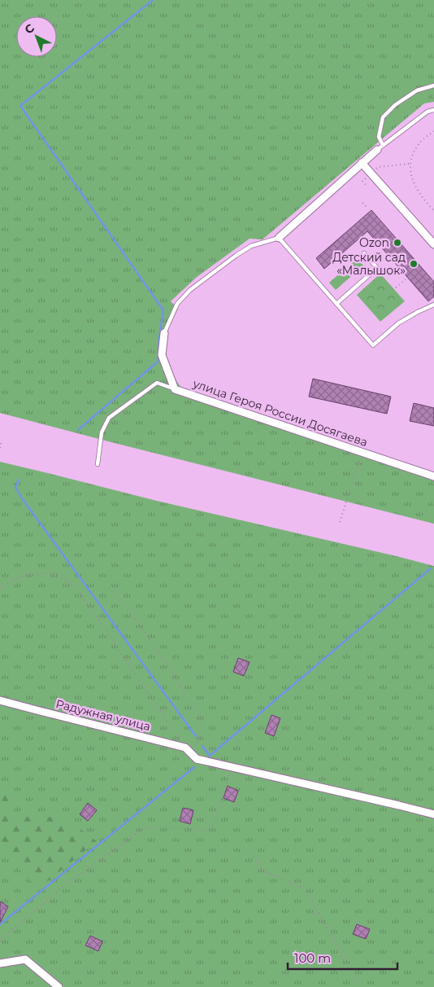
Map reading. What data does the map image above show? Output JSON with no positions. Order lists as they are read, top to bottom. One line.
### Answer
{"streets":{"street":["улица Героя России Досягаева","Радужная улица"]},"places":["Ozon","Детский сад «Малышок»"],"scale_bar":"100 m","north":"top left"}
